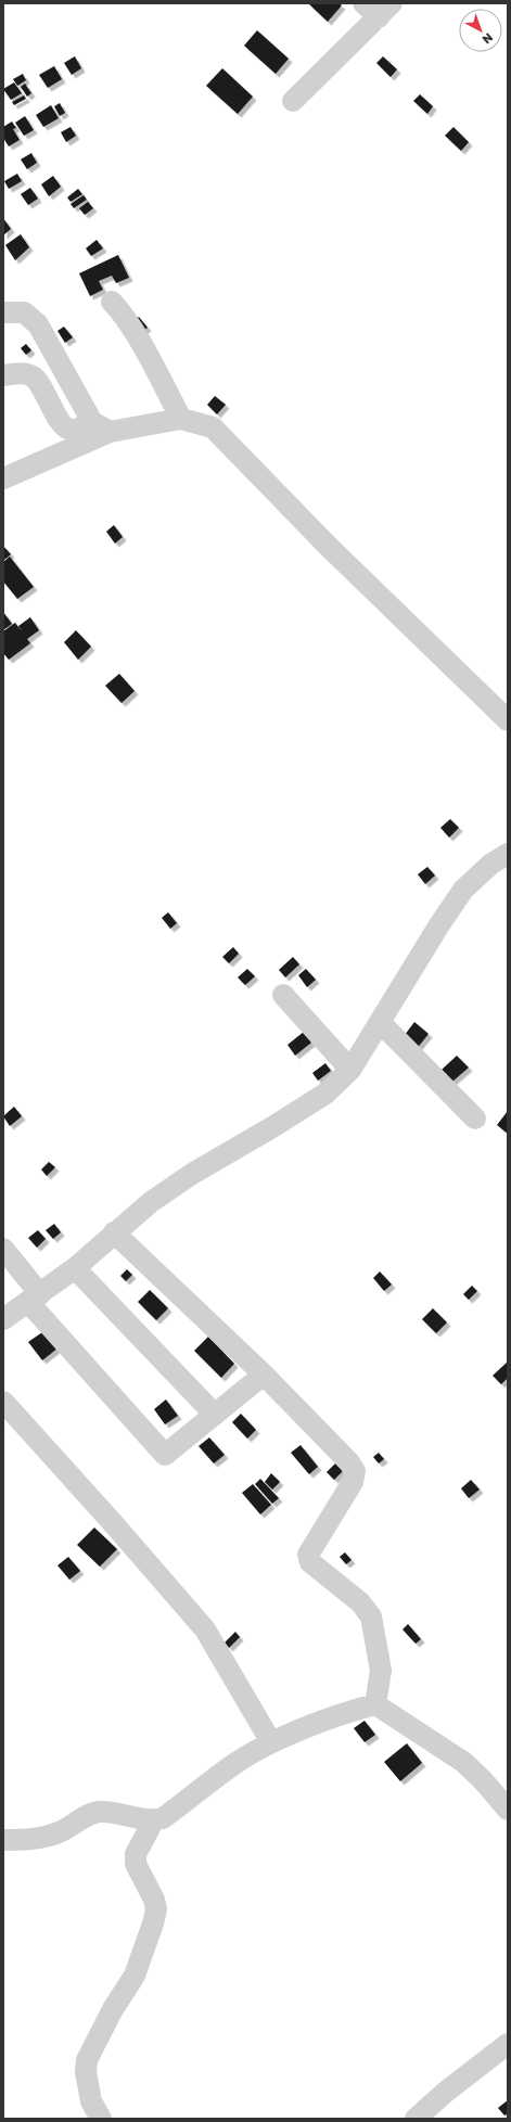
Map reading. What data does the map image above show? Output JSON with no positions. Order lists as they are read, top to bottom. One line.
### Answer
{"north":"bottom right"}
